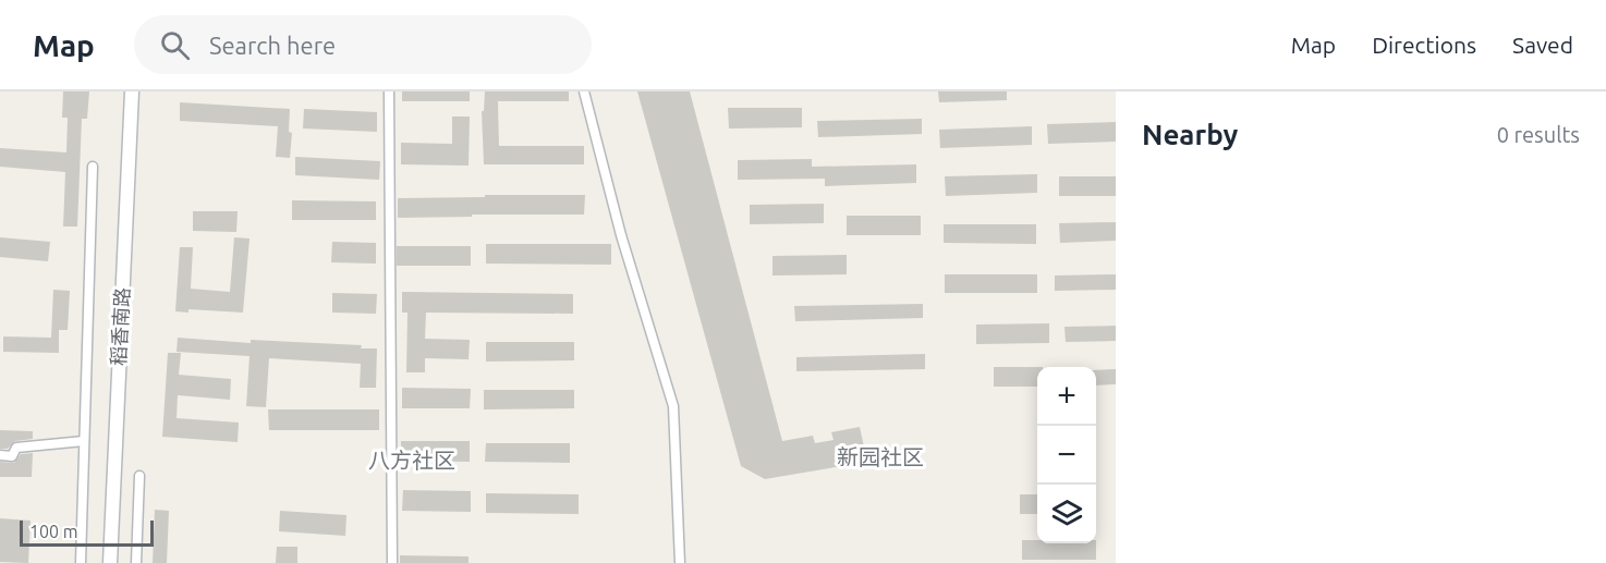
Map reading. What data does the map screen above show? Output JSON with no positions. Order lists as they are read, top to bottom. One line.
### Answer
{"streets":{"main road":["稻香南路"]},"districts":["新园社区","八方社区"],"scale_bar":"100 m","page":{"header":"Map","search":"Search here","nav":["Map","Directions","Saved"],"heading":["Nearby","0 results"],"map_buttons":["+","−"],"scale":"100 m"}}
